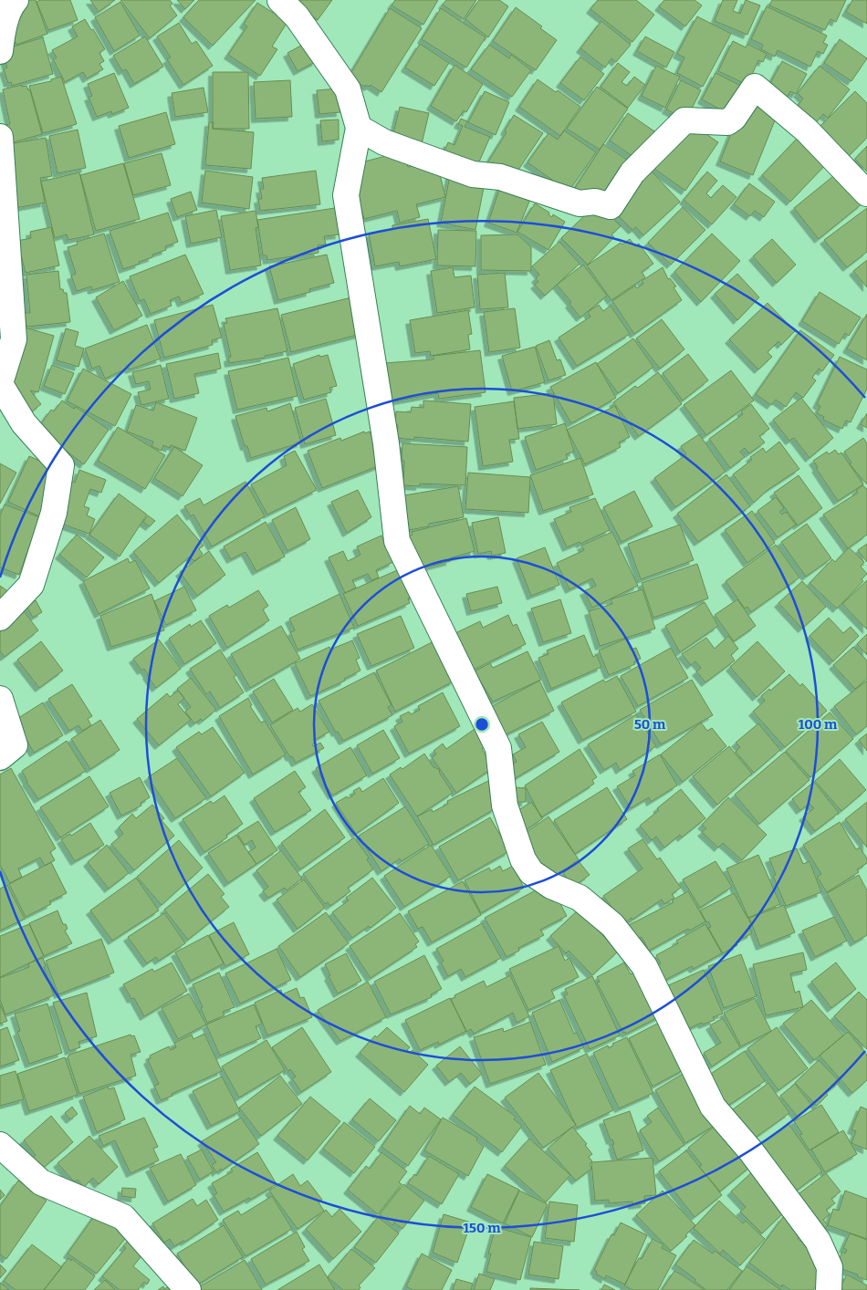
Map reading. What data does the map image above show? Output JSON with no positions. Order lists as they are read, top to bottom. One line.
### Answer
{"rings":["50 m","100 m","150 m"]}
